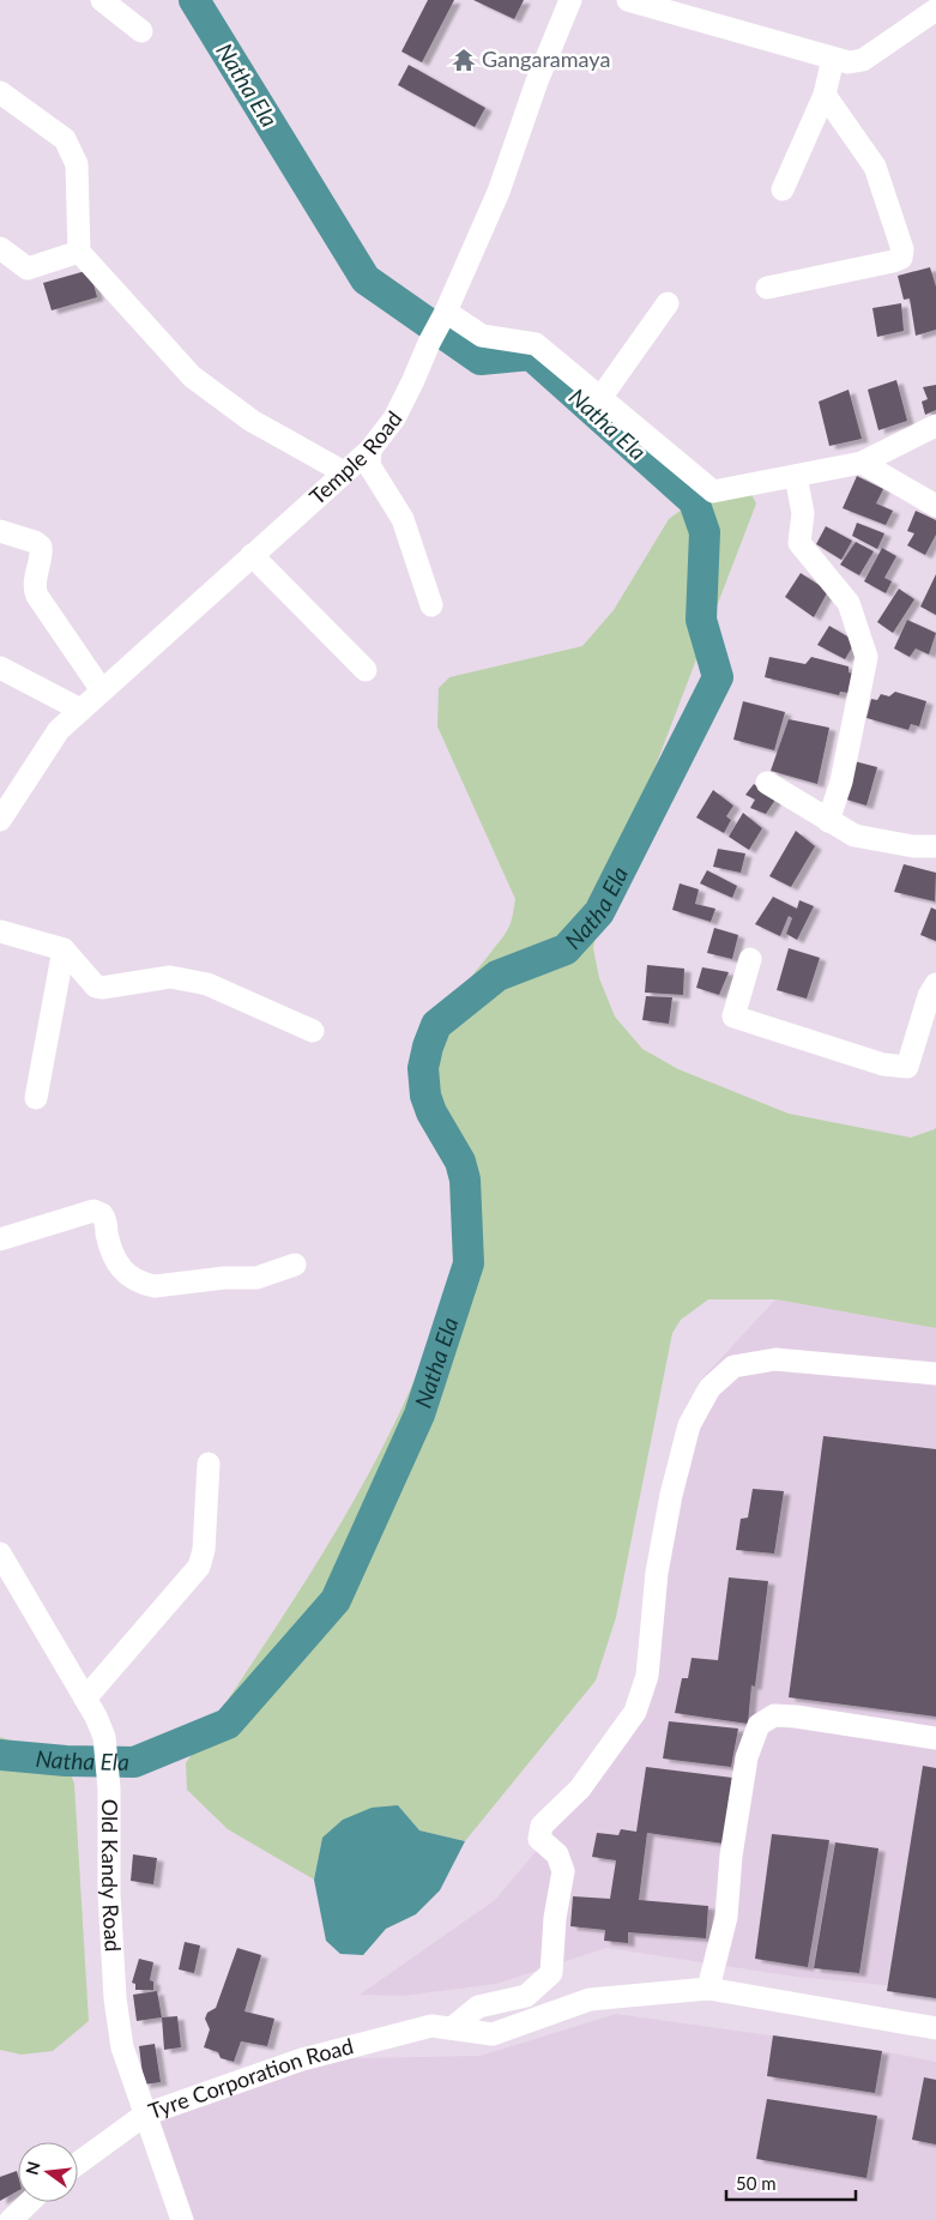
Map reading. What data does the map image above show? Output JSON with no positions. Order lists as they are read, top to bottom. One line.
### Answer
{"streets":{"street":["Temple Road","Old Kandy Road","Tyre Corporation Road"]},"crossings":[["Old Kandy Road","Tyre Corporation Road"]],"water":["Natha Ela"],"places":{"temple":["Gangaramaya"]},"scale_bar":"50 m","north":"left"}
